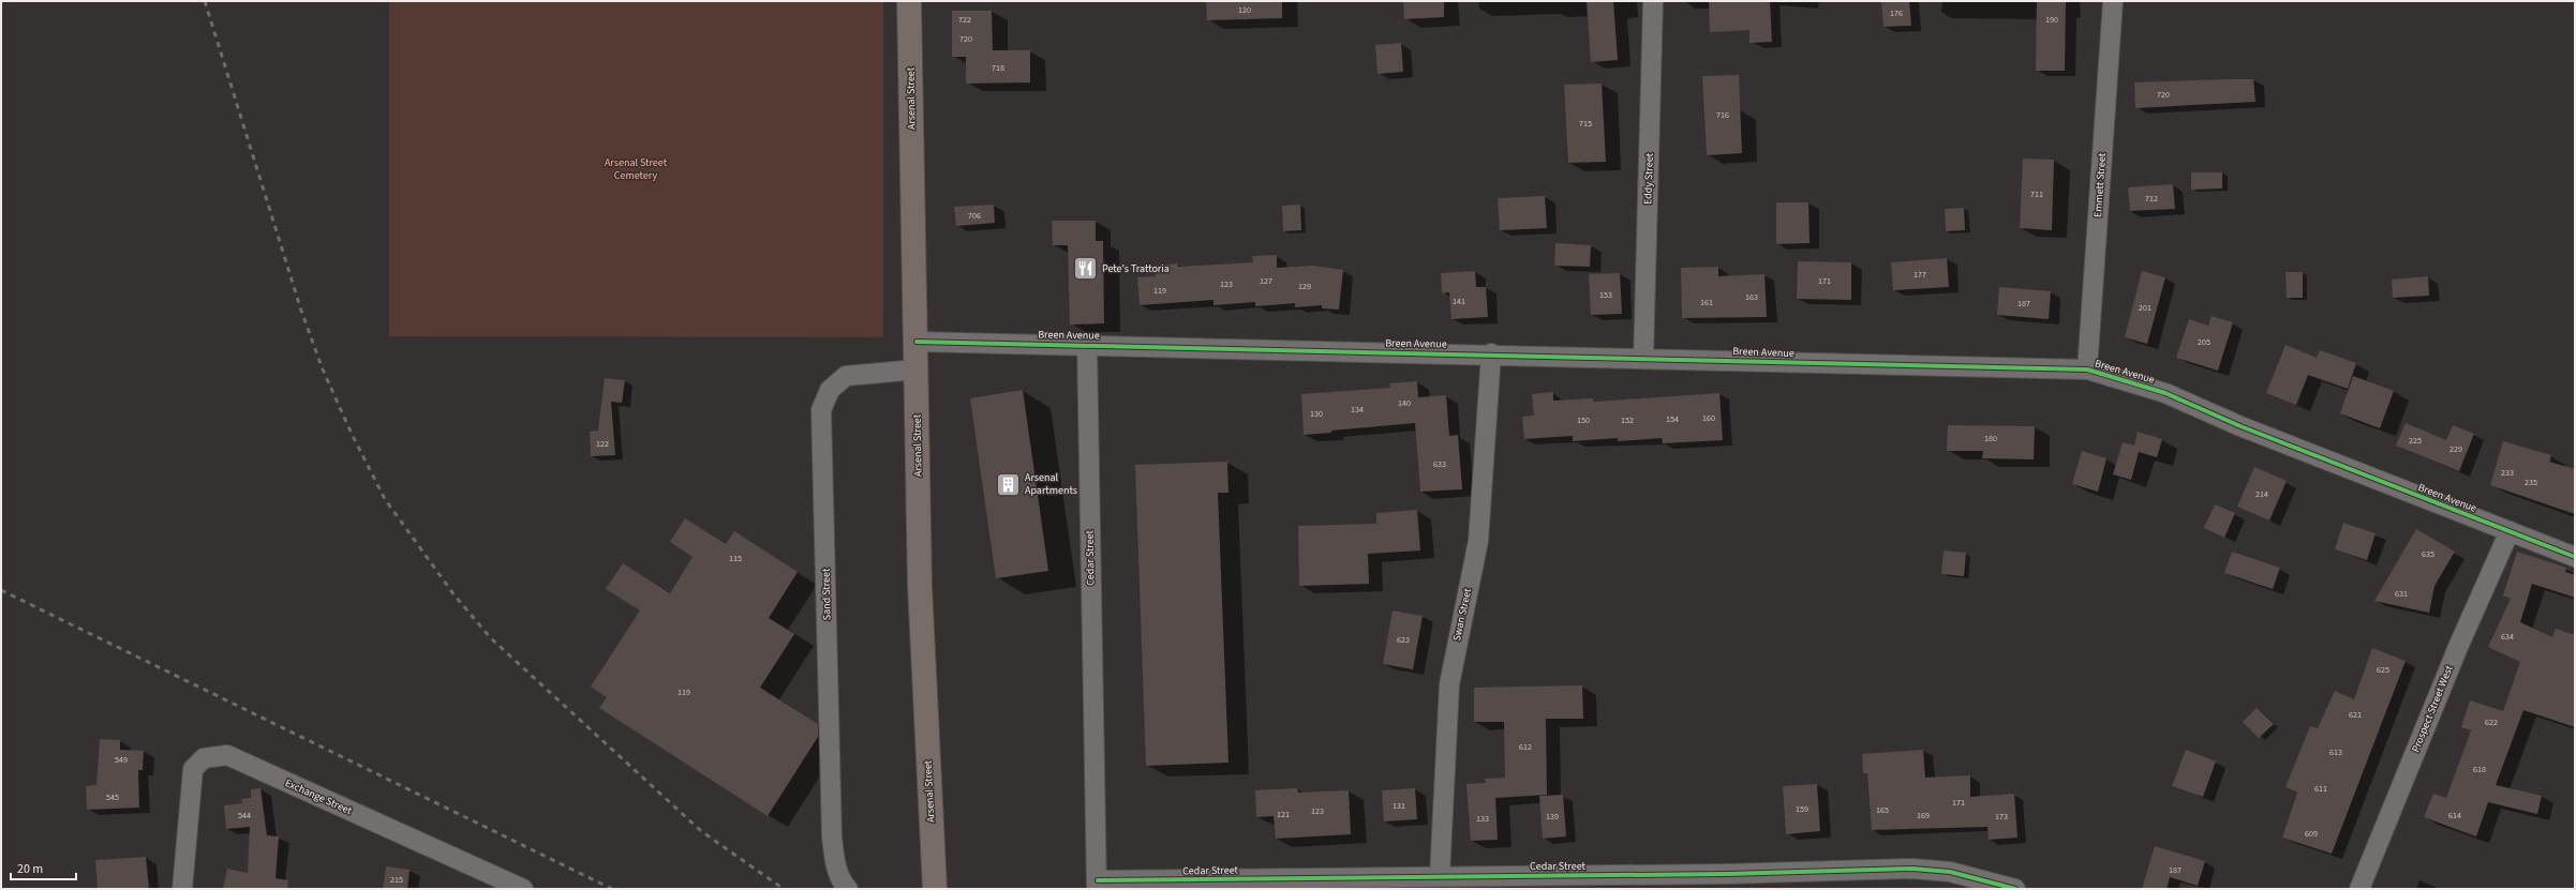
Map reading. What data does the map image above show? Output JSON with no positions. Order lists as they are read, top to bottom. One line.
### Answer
{"streets":{"highway":["Arsenal Street"],"street":["Eddy Street","Emmett Street","Breen Avenue","Cedar Street","Sand Street","Swan Street","Prospect Street West","Exchange Street"]},"crossings":[["Arsenal Street","Breen Avenue"],["Arsenal Street","Sand Street"],["Eddy Street","Breen Avenue"],["Emmett Street","Breen Avenue"],["Breen Avenue","Cedar Street"],["Breen Avenue","Swan Street"],["Breen Avenue","Prospect Street West"],["Cedar Street","Swan Street"]],"parks":["Arsenal Street Cemetery"],"places":{"restaurant":["Pete's Trattoria"],"building":["Arsenal Apartments"]},"house_numbers":["120","176","722","190","720","718","720","716","715","711","712","706","177","127","171","123","129","119","153","163","141","161","187","201","205","140","134","130","160","154","150","152","180","225","122","229","633","233","235","214","635","115","631","634","623","625","119","621","622","612","613","549","618","611","545","171","131","159","165","123","121","544","169","614","139","173","133","609","187","215"],"scale_bar":"20 m"}
